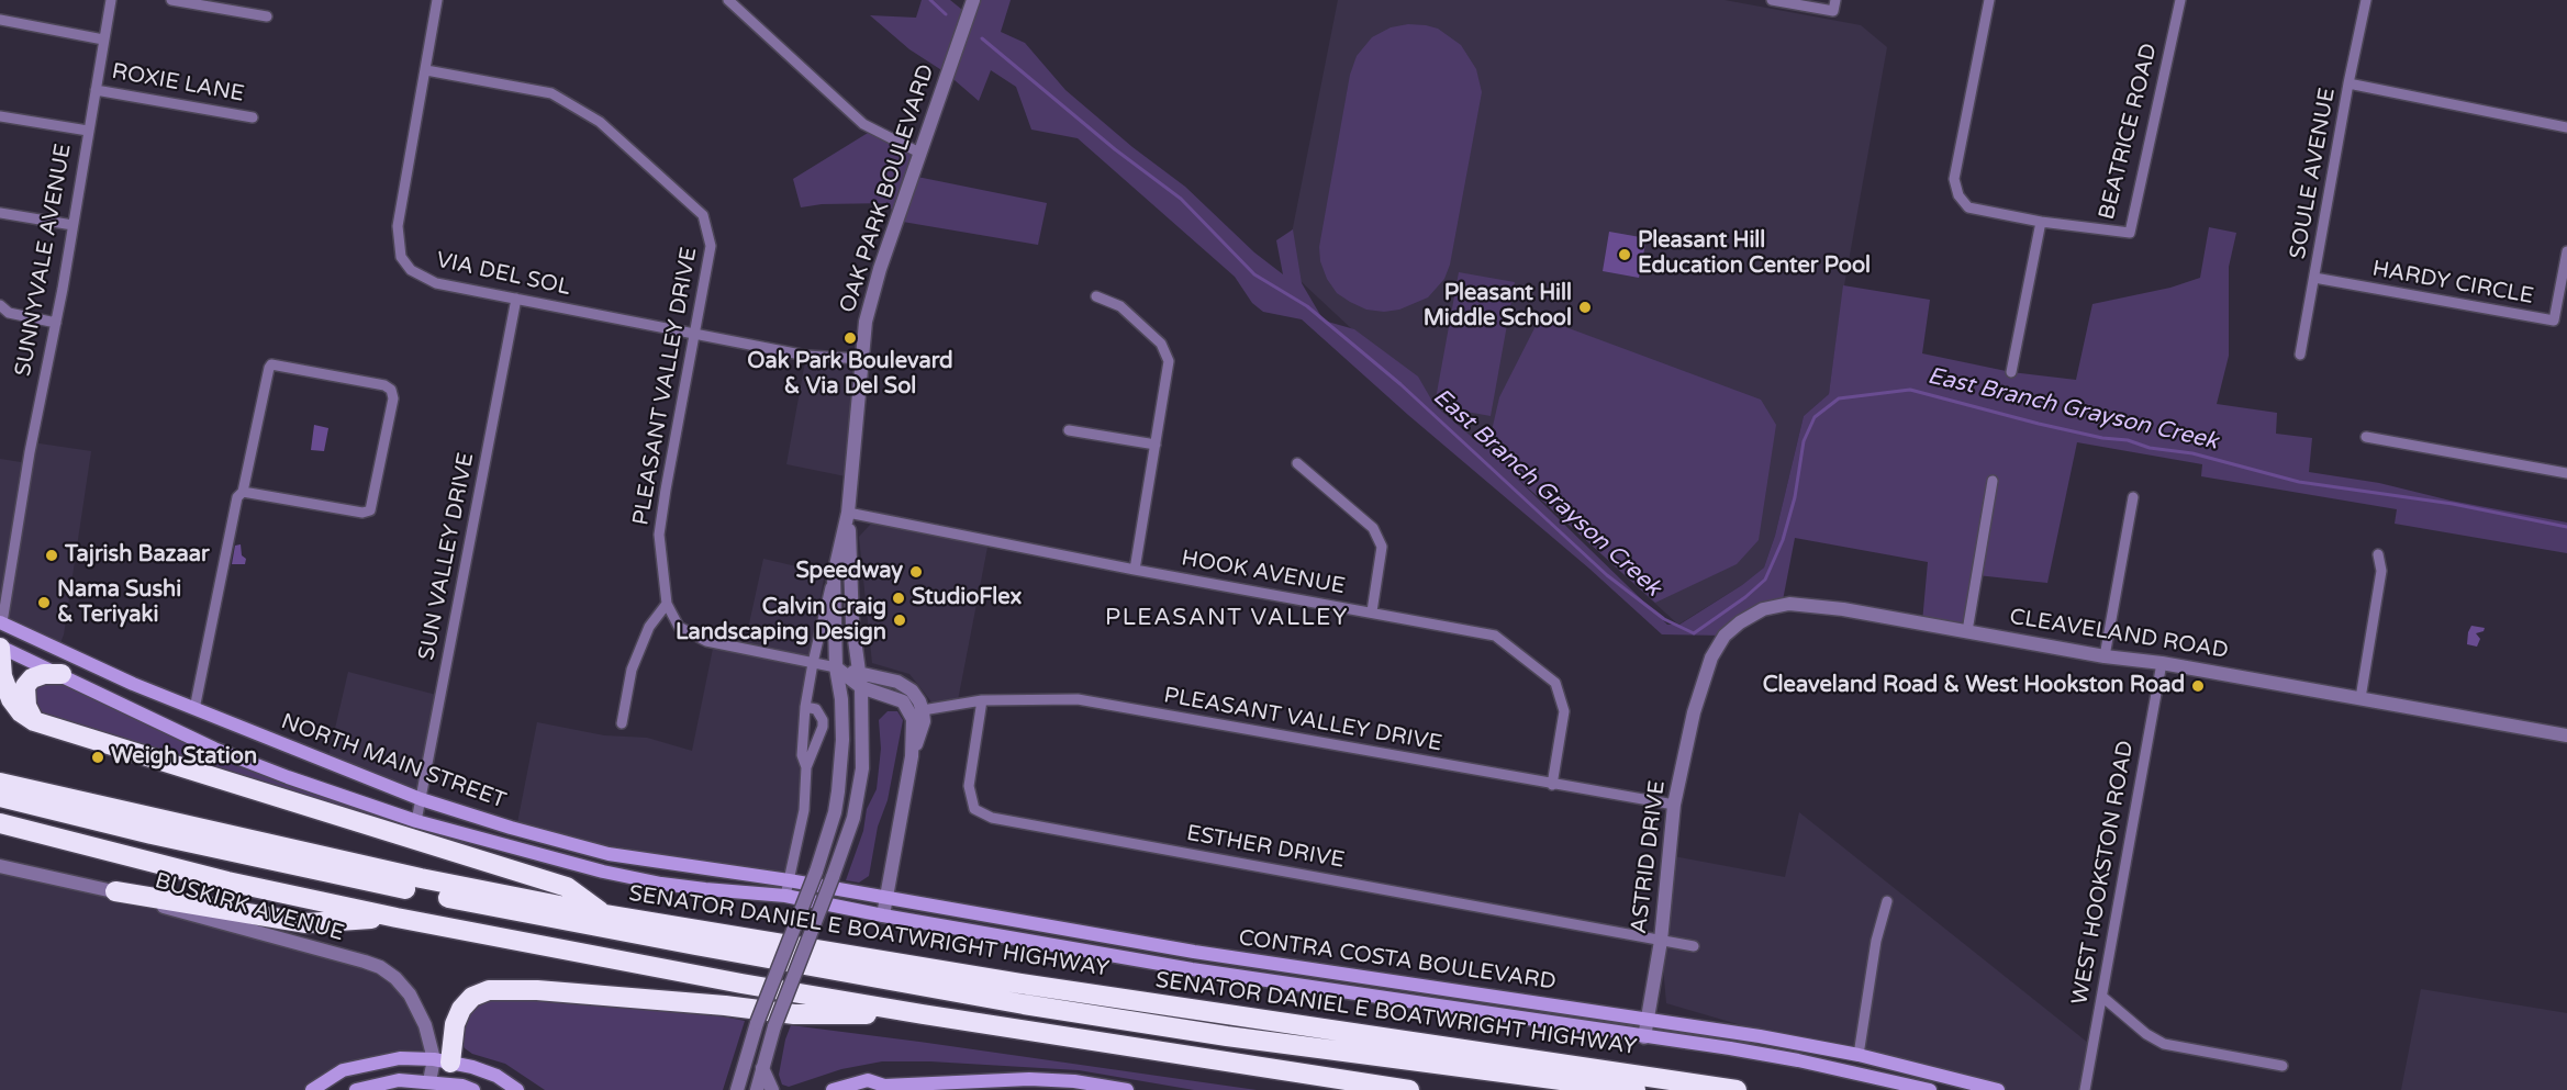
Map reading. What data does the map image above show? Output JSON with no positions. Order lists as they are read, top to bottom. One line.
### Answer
{"streets":{"highway":["SENATOR DANIEL E BOATWRIGHT HIGHWAY"],"main road":["SUNNYVALE AVENUE","NORTH MAIN STREET","CONTRA COSTA BOULEVARD"],"street":["ROXIE LANE","BEATRICE ROAD","SOULE AVENUE","OAK PARK BOULEVARD","VIA DEL SOL","HARDY CIRCLE","PLEASANT VALLEY DRIVE","SUN VALLEY DRIVE","HOOK AVENUE","CLEAVELAND ROAD","ESTHER DRIVE","ASTRID DRIVE","WEST HOOKSTON ROAD","BUSKIRK AVENUE"]},"crossings":[["ROXIE LANE","SUNNYVALE AVENUE"],["SOULE AVENUE","HARDY CIRCLE"],["OAK PARK BOULEVARD","VIA DEL SOL"],["OAK PARK BOULEVARD","PLEASANT VALLEY DRIVE"],["OAK PARK BOULEVARD","HOOK AVENUE"],["OAK PARK BOULEVARD","NORTH MAIN STREET"],["OAK PARK BOULEVARD","CONTRA COSTA BOULEVARD"],["SUNNYVALE AVENUE","NORTH MAIN STREET"],["VIA DEL SOL","PLEASANT VALLEY DRIVE"],["VIA DEL SOL","SUN VALLEY DRIVE"],["PLEASANT VALLEY DRIVE","HOOK AVENUE"],["PLEASANT VALLEY DRIVE","ESTHER DRIVE"],["PLEASANT VALLEY DRIVE","ASTRID DRIVE"],["SUN VALLEY DRIVE","NORTH MAIN STREET"],["CLEAVELAND ROAD","ASTRID DRIVE"],["CLEAVELAND ROAD","WEST HOOKSTON ROAD"],["NORTH MAIN STREET","CONTRA COSTA BOULEVARD"],["ESTHER DRIVE","ASTRID DRIVE"],["ASTRID DRIVE","CONTRA COSTA BOULEVARD"]],"districts":["PLEASANT VALLEY"],"water":["East Branch Grayson Creek"],"places":["Pleasant Hill Education Center Pool","Pleasant Hill Middle School","Oak Park Boulevard & Via Del Sol","Tajrish Bazaar","Speedway","StudioFlex","Nama Sushi & Teriyaki","Calvin Craig Landscaping Design","Cleaveland Road & West Hookston Road","Weigh Station"]}
